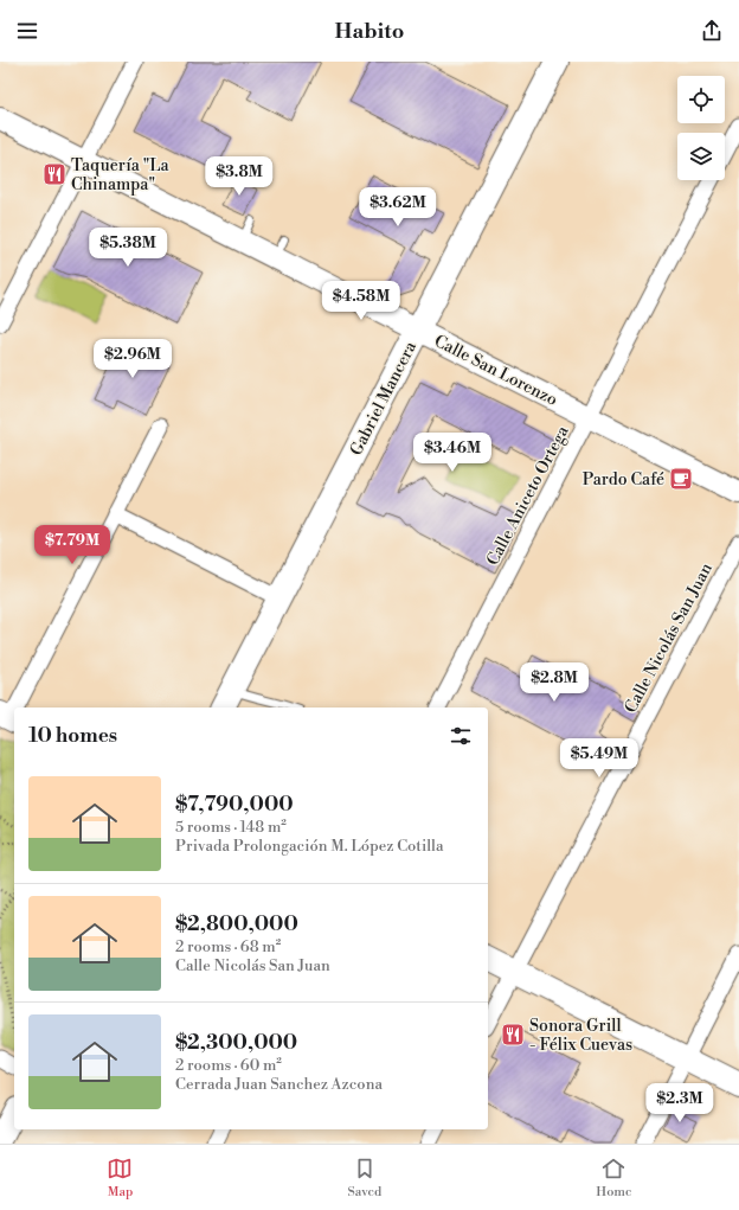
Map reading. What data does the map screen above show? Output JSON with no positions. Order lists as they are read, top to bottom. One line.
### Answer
{"streets":{"main road":["Gabriel Mancera"],"street":["Calle San Lorenzo","Calle Aniceto Ortega","Calle Nicolás San Juan"]},"crossings":[["Calle San Lorenzo","Gabriel Mancera"],["Calle San Lorenzo","Calle Aniceto Ortega"]],"places":{"restaurant":["Taquería \"La Chinampa\"","Sonora Grill - Félix Cuevas"],"cafe":["Pardo Café"]},"page":{"header":"Habito","price":["$3.8M","$3.62M","$5.38M","$4.58M","$2.96M","$3.46M","$7.79M","$2.8M","$5.49M","$2.3M"],"heading":"10 homes","list":[{"name":"$7,790,000","note":"5 rooms · 148 m² · Privada Prolongación M. López Cotilla"},{"name":"$2,800,000","note":"2 rooms · 68 m² · Calle Nicolás San Juan"},{"name":"$2,300,000","note":"2 rooms · 60 m² · Cerrada Juan Sanchez Azcona"}],"tabs":["Map","Saved","Home"]}}
